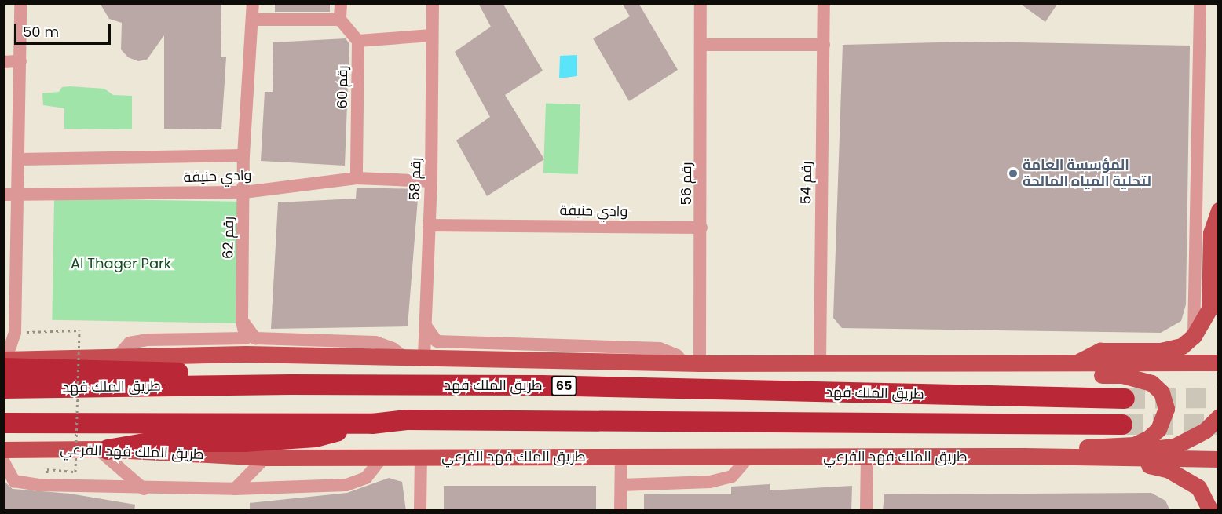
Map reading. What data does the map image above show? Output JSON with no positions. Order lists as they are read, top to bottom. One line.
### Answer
{"streets":{"highway":["طريق الملك فهد","65"],"main road":["طريق الملك فهد الفرعي"],"street":["رقم 60","وادي حنيفة","رقم 58","رقم 54","رقم 56","رقم 62"]},"crossings":[["رقم 60","وادي حنيفة"],["وادي حنيفة","رقم 58"],["وادي حنيفة","رقم 56"],["وادي حنيفة","رقم 62"]],"parks":["Al Thager Park"],"places":["المؤسسة العامة لتحلية المياه المالحة"],"scale_bar":"50 m"}
